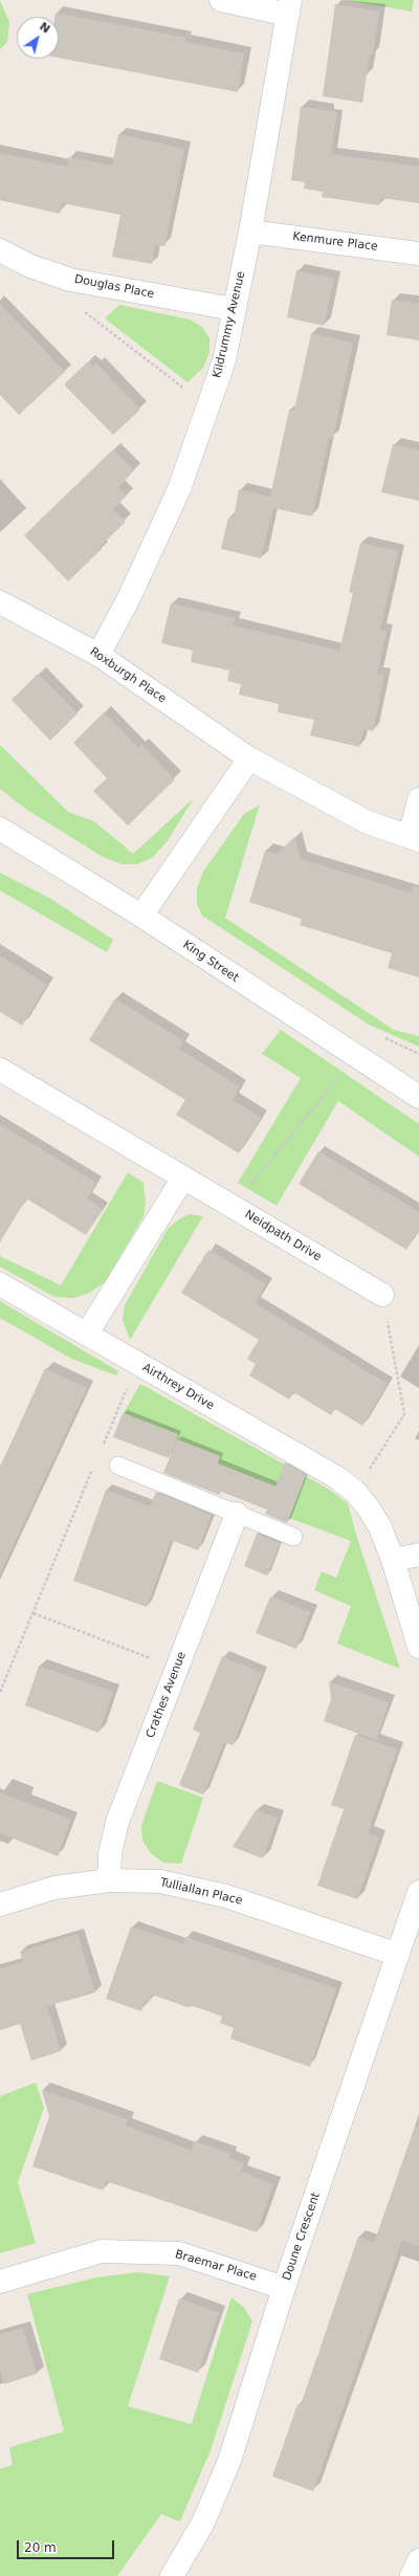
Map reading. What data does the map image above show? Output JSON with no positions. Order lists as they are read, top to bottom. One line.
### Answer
{"streets":{"street":["Kenmure Place","Douglas Place","Kildrummy Avenue","Roxburgh Place","King Street","Neidpath Drive","Airthrey Drive","Crathes Avenue","Tulliallan Place","Doune Crescent","Braemar Place"]},"crossings":[["Kenmure Place","Kildrummy Avenue"],["Douglas Place","Kildrummy Avenue"],["Kildrummy Avenue","Roxburgh Place"],["Crathes Avenue","Tulliallan Place"],["Tulliallan Place","Doune Crescent"],["Doune Crescent","Braemar Place"]],"scale_bar":"20 m","north":"top right"}
